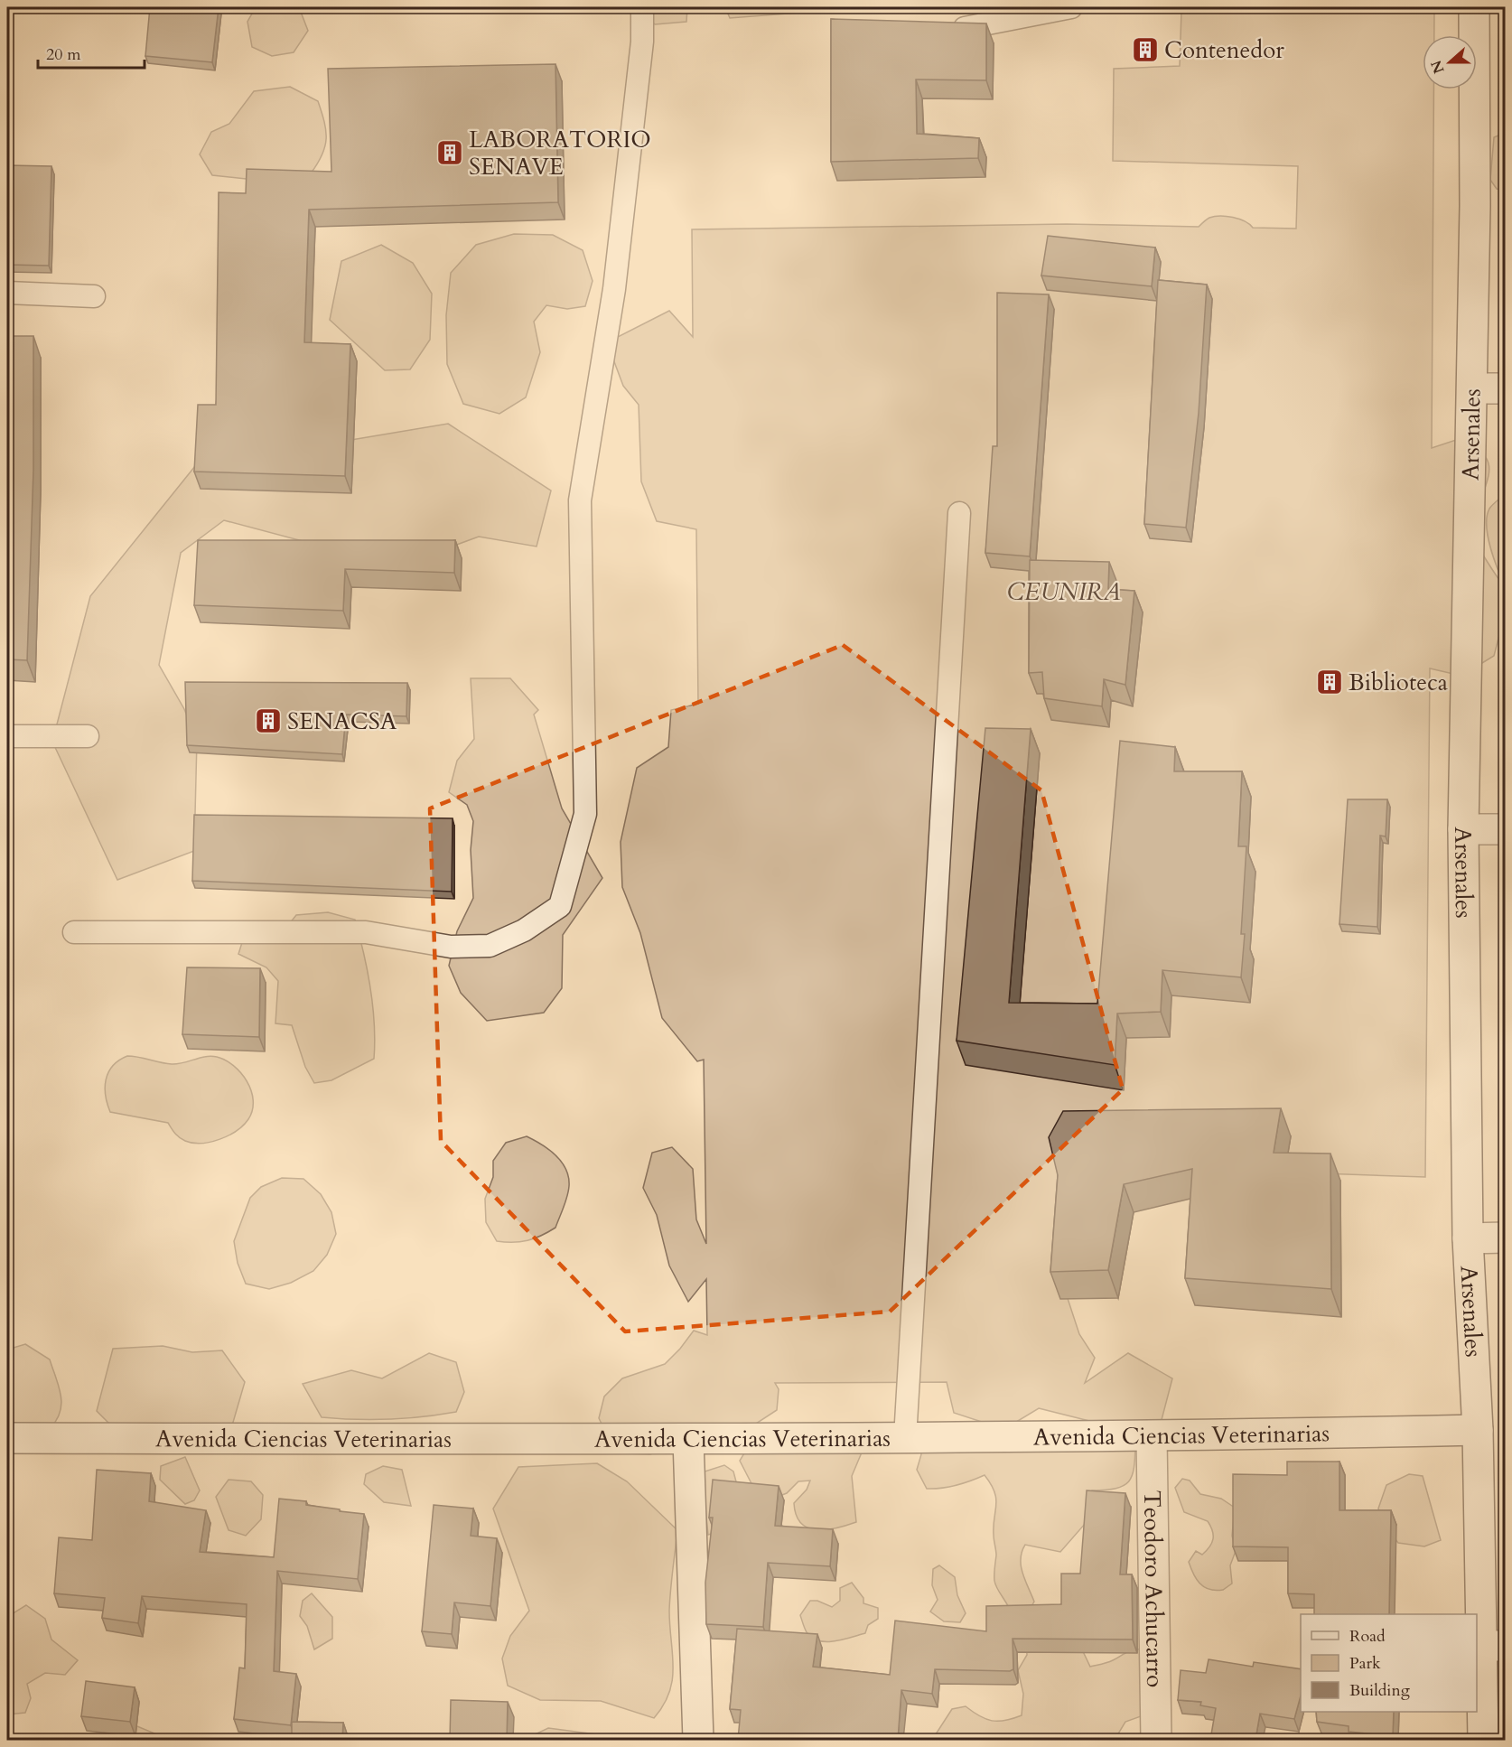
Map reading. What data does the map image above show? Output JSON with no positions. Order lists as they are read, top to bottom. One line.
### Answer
{"streets":{"main road":["Arsenales","Avenida Ciencias Veterinarias","Teodoro Achucarro"]},"crossings":[["Arsenales","Avenida Ciencias Veterinarias"],["Avenida Ciencias Veterinarias","Teodoro Achucarro"]],"parks":["CEUNIRA"],"places":{"building":["Contenedor","LABORATORIO SENAVE","Biblioteca","SENACSA"]},"legend":["Road","Park","Building"],"scale_bar":"20 m","north":"left"}
